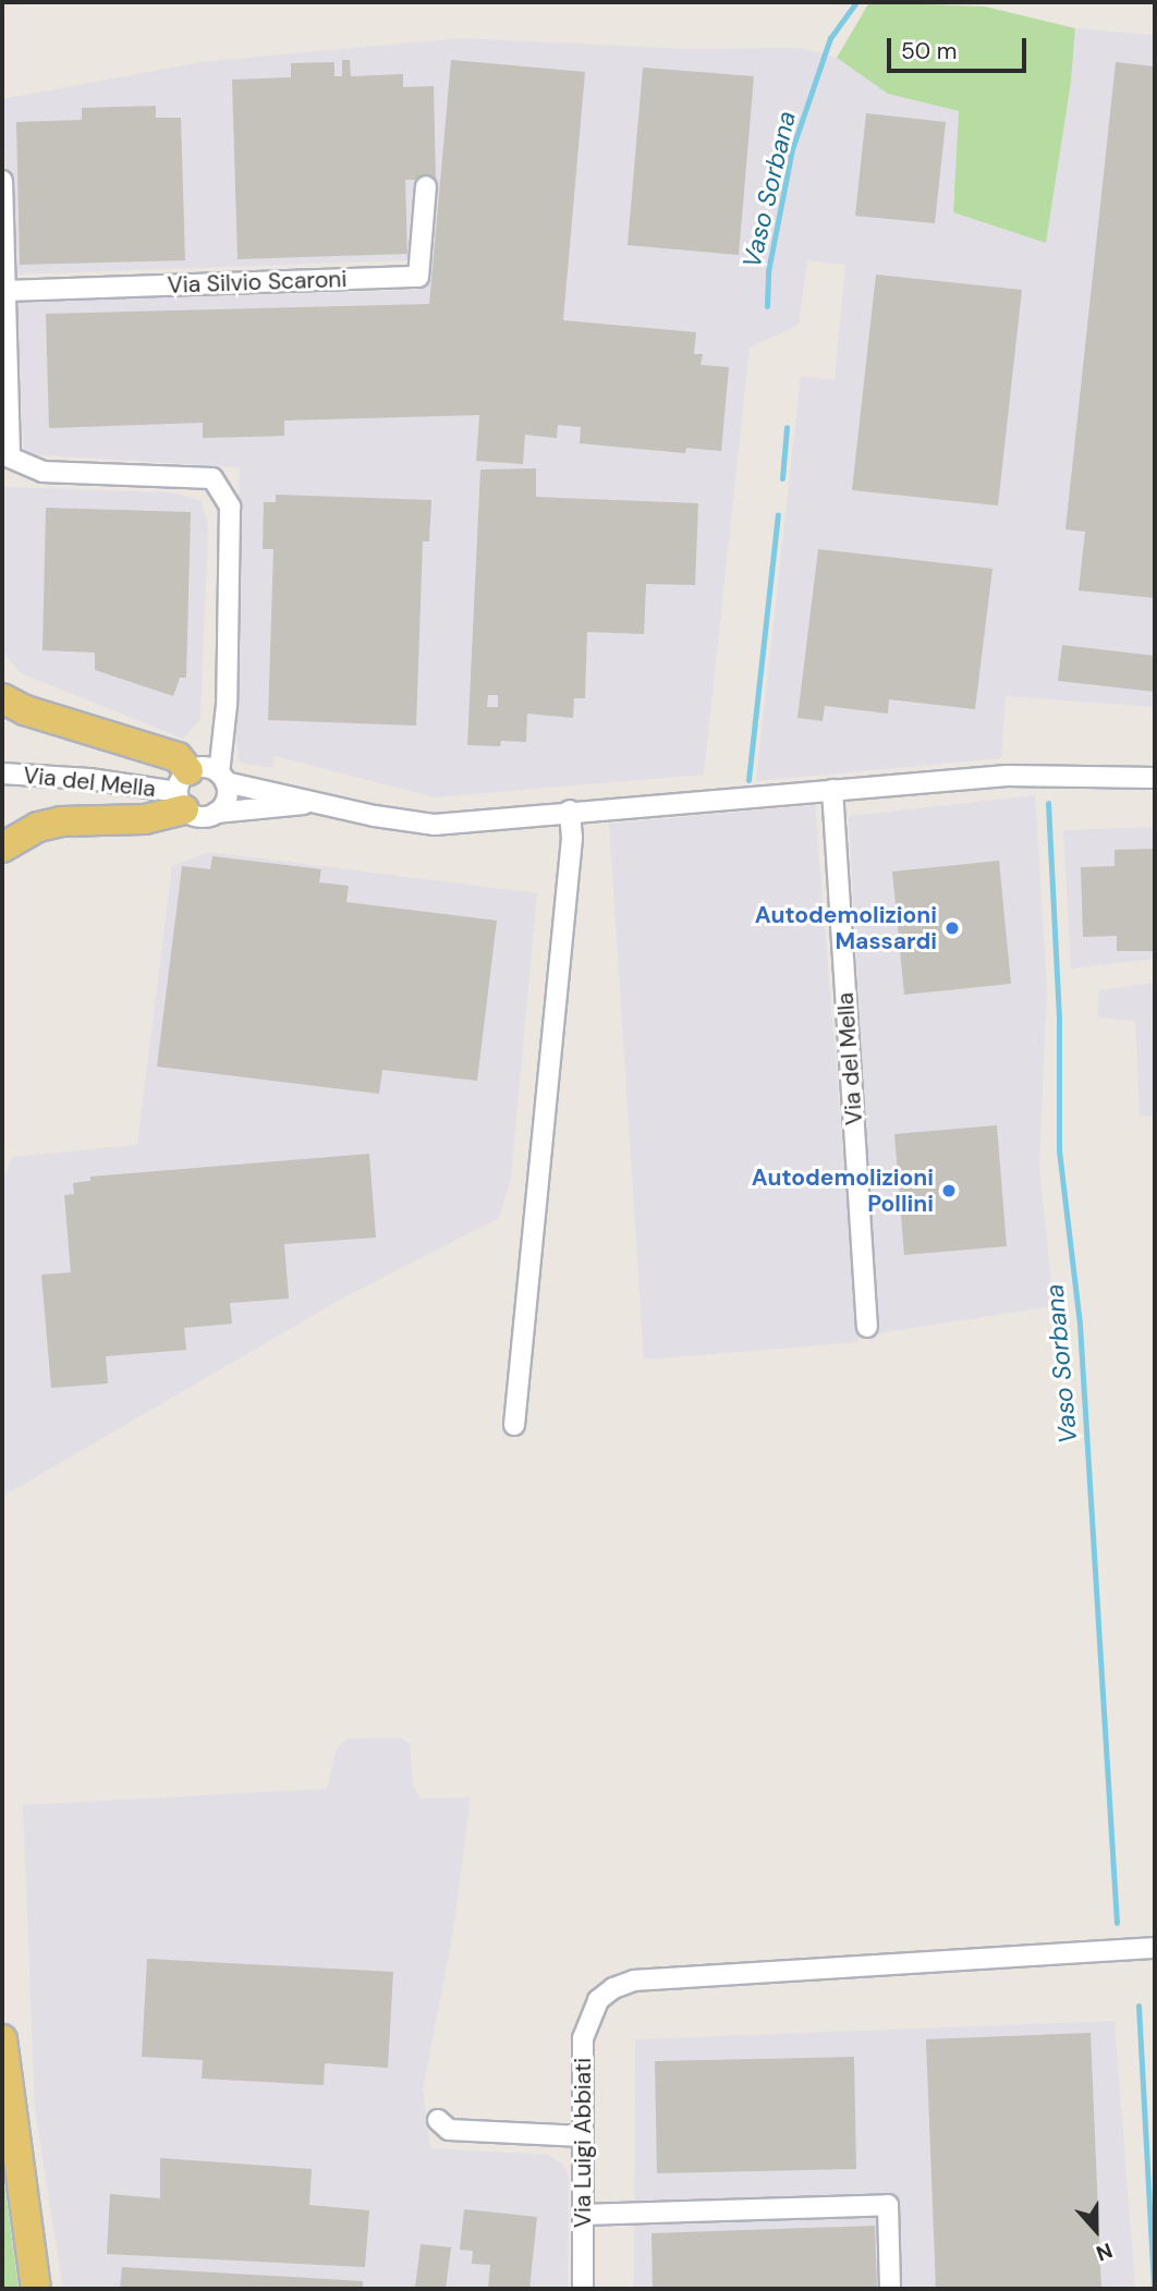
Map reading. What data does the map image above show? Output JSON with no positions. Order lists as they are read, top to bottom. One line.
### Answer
{"streets":{"street":["Via Silvio Scaroni","Via del Mella","Via Luigi Abbiati"]},"water":["Vaso Sorbana"],"places":["Autodemolizioni Massardi","Autodemolizioni Pollini"],"scale_bar":"50 m","north":"bottom"}
